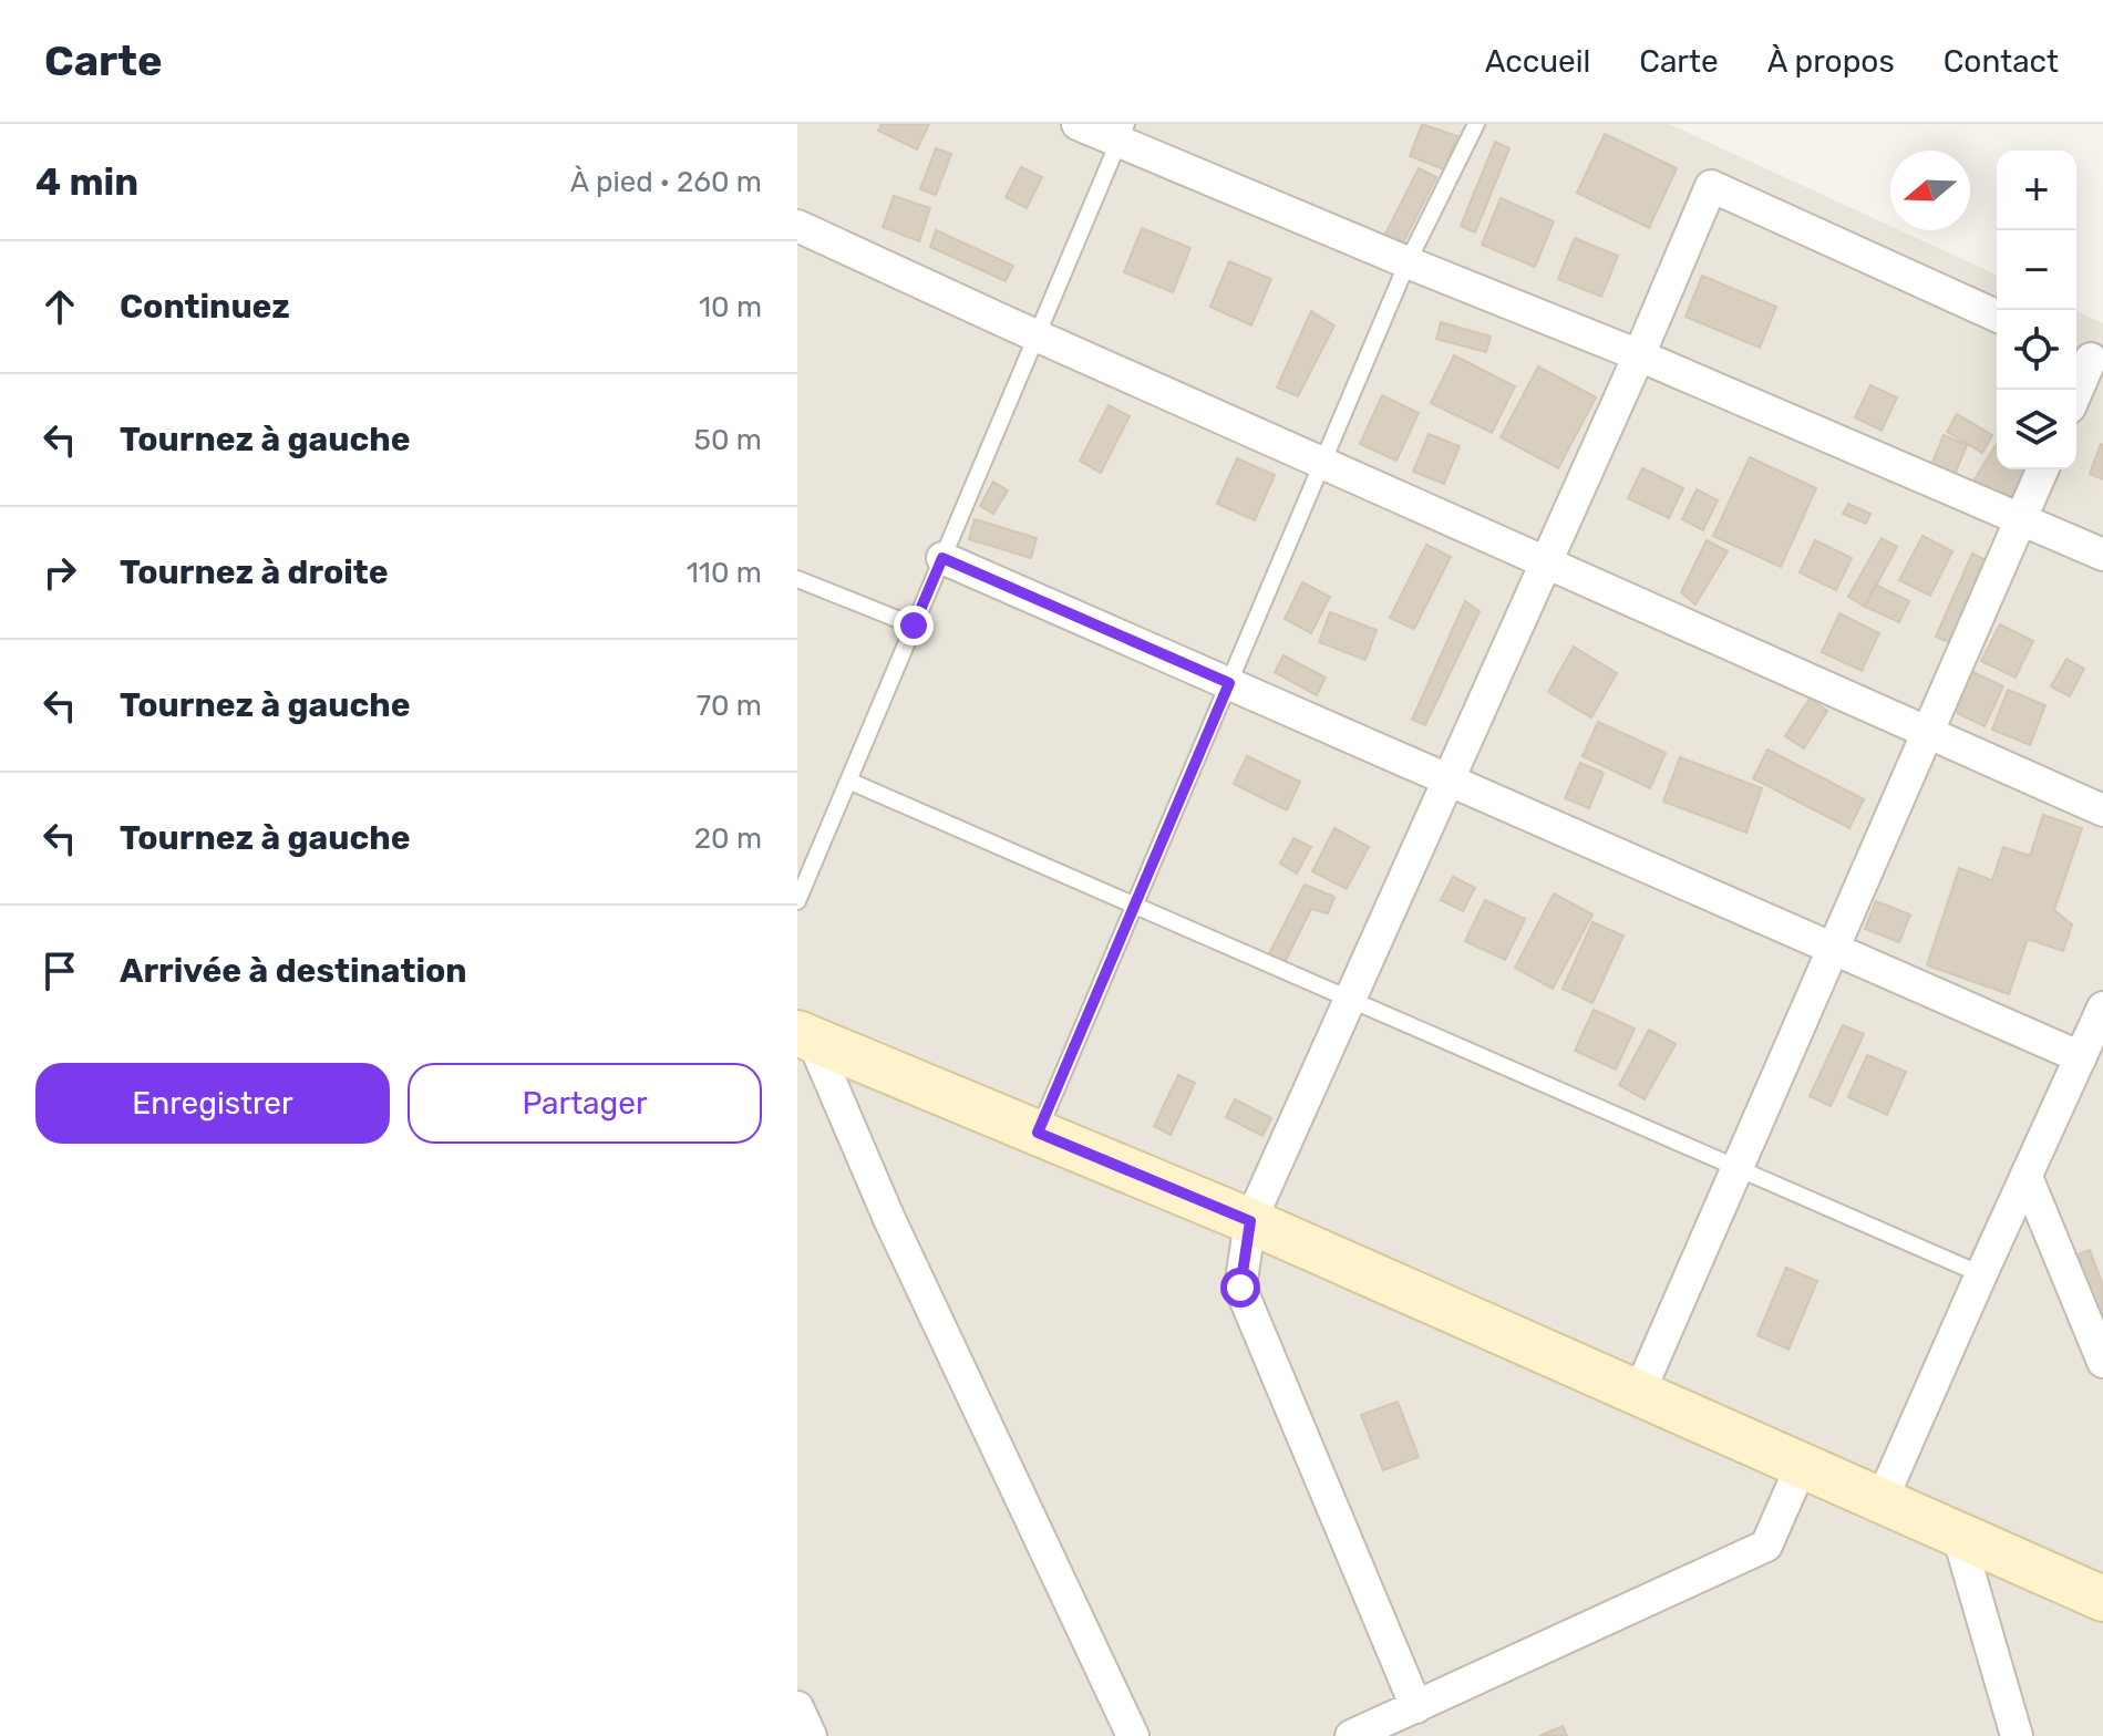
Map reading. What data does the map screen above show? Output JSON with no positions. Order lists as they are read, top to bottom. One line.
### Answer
{"north":"left","page":{"header":"Carte","nav":["Accueil","Carte","À propos","Contact"],"heading":["4 min","À pied · 260 m"],"map_buttons":["+","−"],"list":[["Continuez","10 m"],["Tournez à gauche","50 m"],["Tournez à droite","110 m"],["Tournez à gauche","70 m"],["Tournez à gauche","20 m"],"Arrivée à destination"],"buttons":["Enregistrer","Partager"]}}
